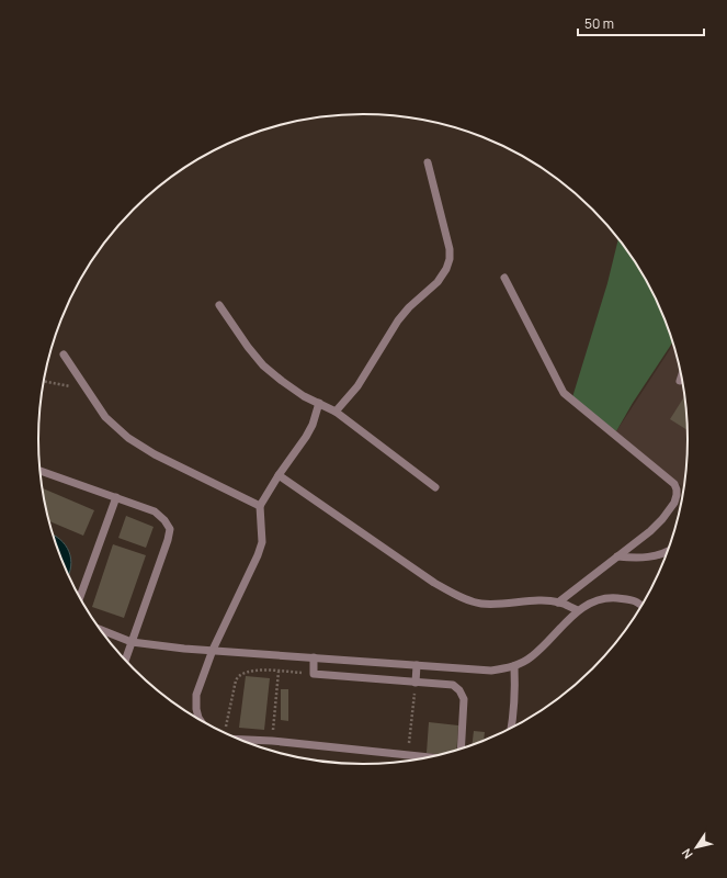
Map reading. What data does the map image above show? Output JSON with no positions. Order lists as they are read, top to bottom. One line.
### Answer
{"scale_bar":"50 m","north":"bottom left"}
